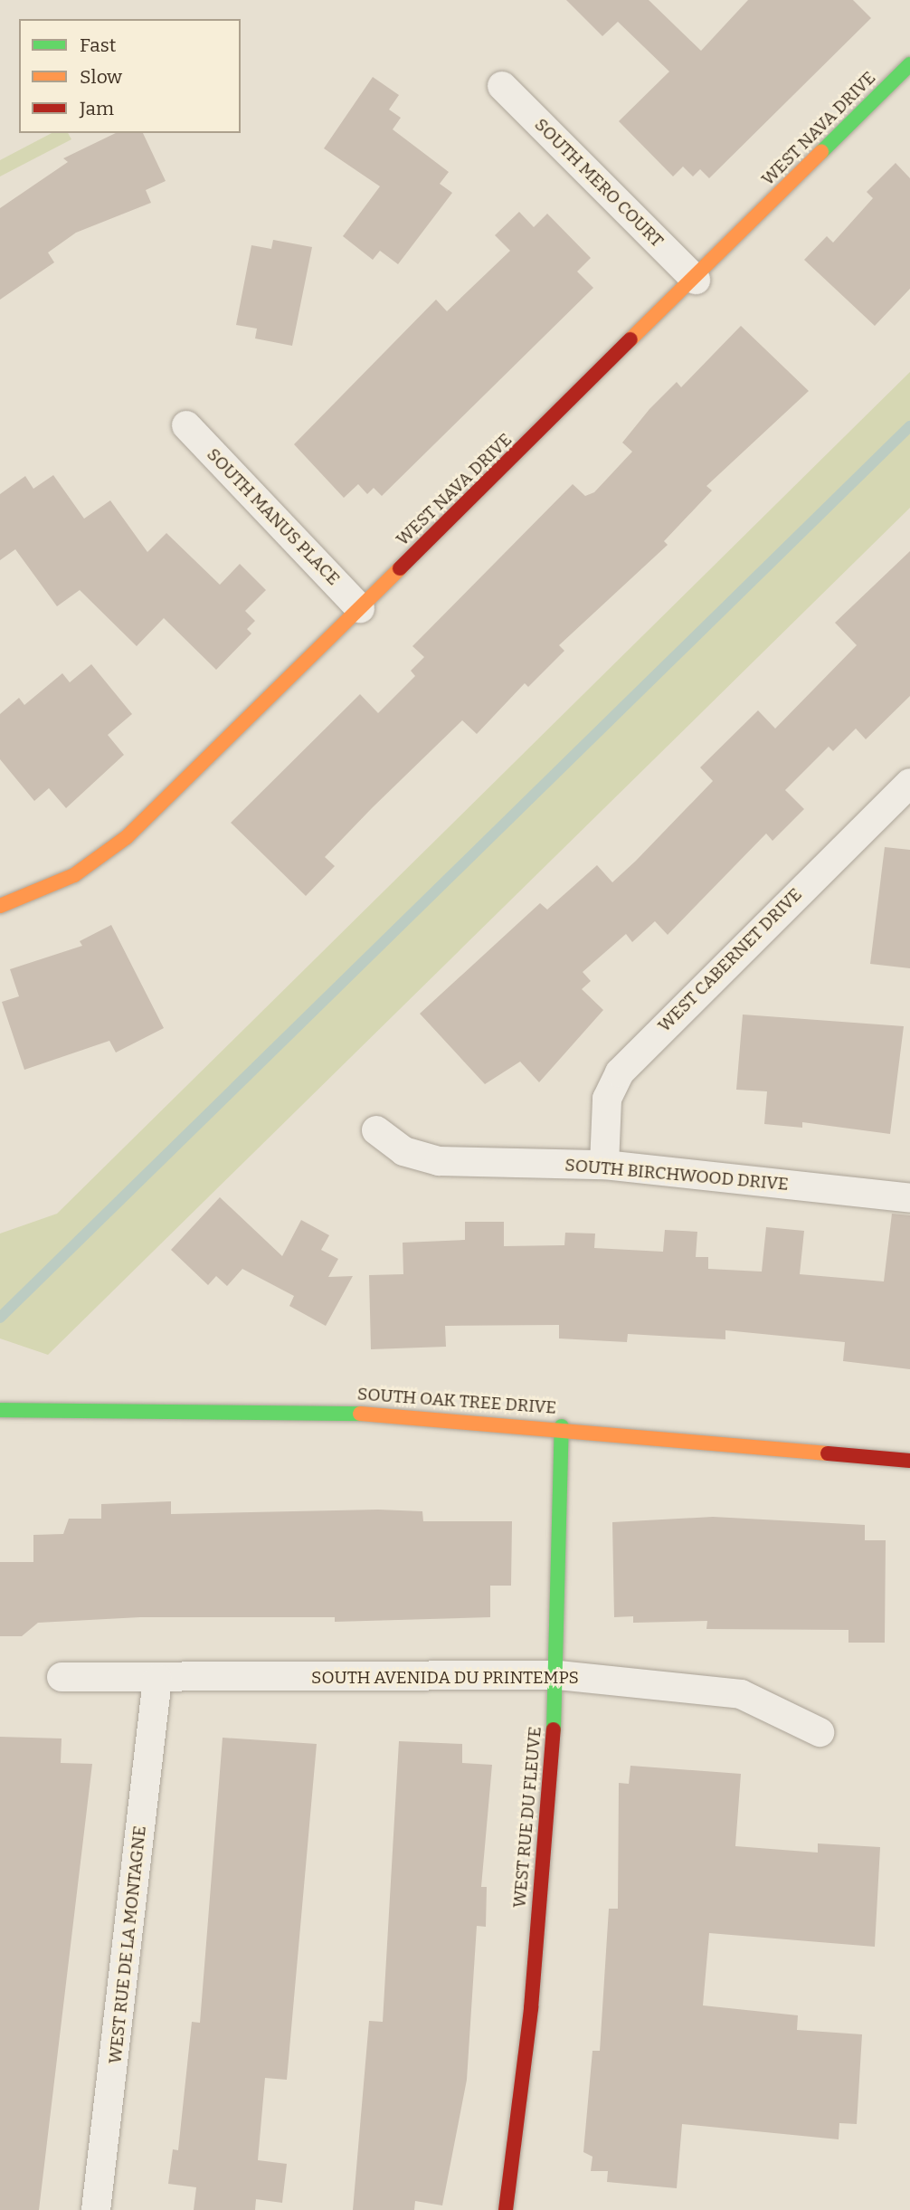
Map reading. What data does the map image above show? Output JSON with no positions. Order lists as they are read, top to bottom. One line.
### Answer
{"streets":{"street":["WEST NAVA DRIVE","SOUTH MERO COURT","SOUTH MANUS PLACE","WEST CABERNET DRIVE","SOUTH BIRCHWOOD DRIVE","SOUTH OAK TREE DRIVE","SOUTH AVENIDA DU PRINTEMPS","WEST RUE DU FLEUVE","WEST RUE DE LA MONTAGNE"]},"crossings":[["WEST NAVA DRIVE","SOUTH MERO COURT"],["WEST NAVA DRIVE","SOUTH MANUS PLACE"],["WEST CABERNET DRIVE","SOUTH BIRCHWOOD DRIVE"],["SOUTH OAK TREE DRIVE","WEST RUE DU FLEUVE"],["SOUTH AVENIDA DU PRINTEMPS","WEST RUE DU FLEUVE"],["SOUTH AVENIDA DU PRINTEMPS","WEST RUE DE LA MONTAGNE"]],"legend":["Fast","Slow","Jam"]}
